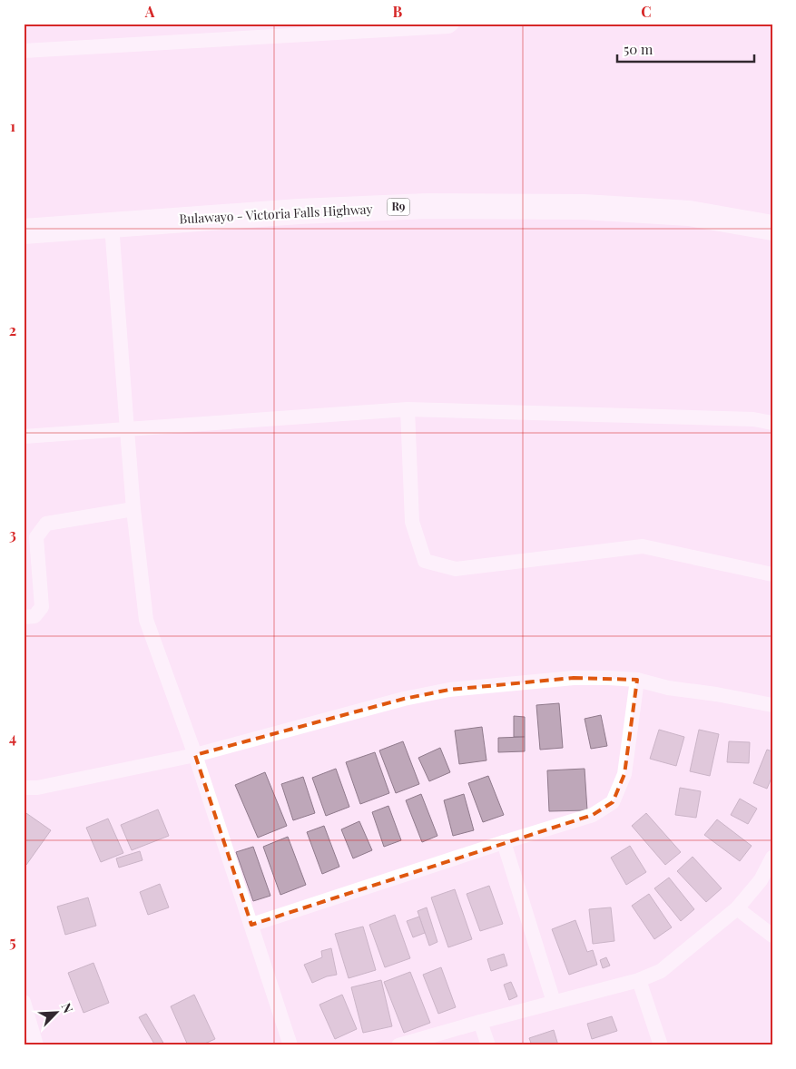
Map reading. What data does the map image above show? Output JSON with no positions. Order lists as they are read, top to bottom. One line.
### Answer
{"streets":{"highway":["R9","Bulawayo - Victoria Falls Highway"]},"scale_bar":"50 m","north":"top right","grid":{"columns":["A","B","C"],"rows":["1","2","3","4","5"]}}
